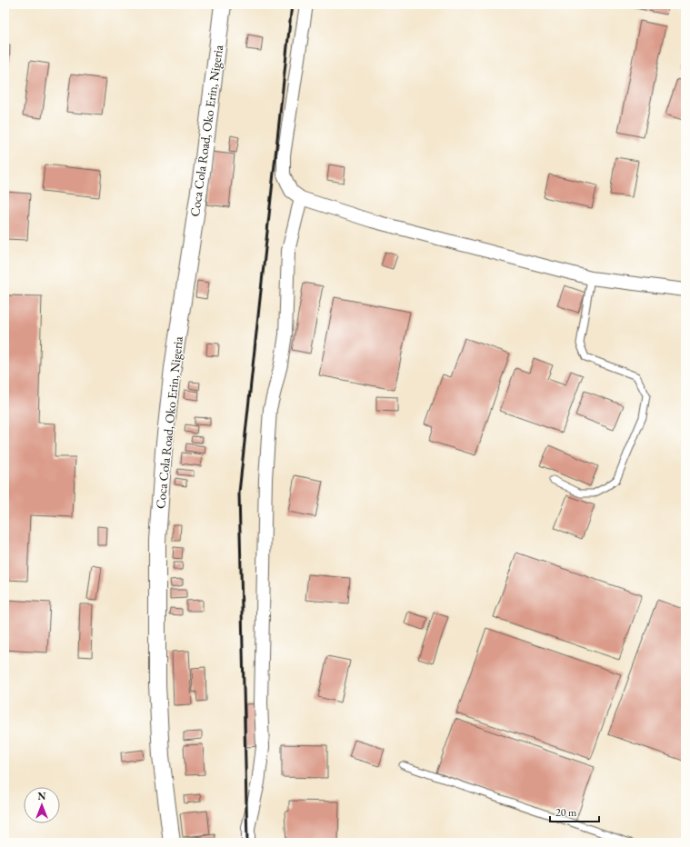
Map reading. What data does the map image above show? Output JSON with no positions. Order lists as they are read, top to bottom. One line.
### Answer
{"streets":{"street":["Coca Cola Road, Oko Erin, Nigeria"]},"scale_bar":"20 m","north":"top"}
